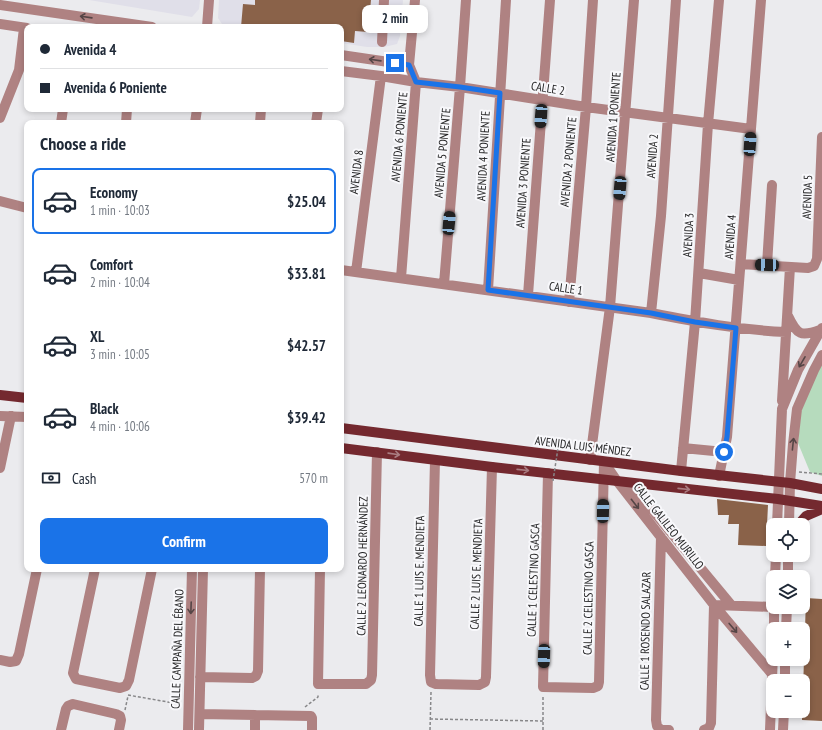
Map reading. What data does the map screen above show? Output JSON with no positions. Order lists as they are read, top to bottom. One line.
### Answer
{"streets":{"main road":["AVENIDA LUIS MÉNDEZ"],"street":["CALLE 2","AVENIDA 1 PONIENTE","AVENIDA 6 PONIENTE","AVENIDA 5 PONIENTE","AVENIDA 4 PONIENTE","AVENIDA 2","AVENIDA 2 PONIENTE","AVENIDA 8","AVENIDA 3 PONIENTE","AVENIDA 5","AVENIDA 3","AVENIDA 4","CALLE 1","CALLE GALILEO MURILLO","CALLE 2 LEONARDO HERNÁNDEZ","CALLE 1 LUIS E. MENDIETA","CALLE 2 LUIS E. MENDIETA","CALLE 1 CELESTINO GASCA","CALLE 2 CELESTINO GASCA","CALLE 1 ROSENDO SALAZAR","CALLE CAMPAÑA DEL ÉBANO"]},"crossings":[["CALLE 2","AVENIDA 1 PONIENTE"],["CALLE 2","AVENIDA 6 PONIENTE"],["CALLE 2","AVENIDA 5 PONIENTE"],["CALLE 2","AVENIDA 4 PONIENTE"],["CALLE 2","AVENIDA 2"],["CALLE 2","AVENIDA 2 PONIENTE"],["CALLE 2","AVENIDA 8"],["CALLE 2","AVENIDA 3 PONIENTE"],["CALLE 2","AVENIDA 3"],["CALLE 2","AVENIDA 4"],["AVENIDA 1 PONIENTE","CALLE 1"],["AVENIDA 1 PONIENTE","AVENIDA LUIS MÉNDEZ"],["AVENIDA 6 PONIENTE","CALLE 1"],["AVENIDA 5 PONIENTE","CALLE 1"],["AVENIDA 4 PONIENTE","CALLE 1"],["AVENIDA 2","CALLE 1"],["AVENIDA 2 PONIENTE","CALLE 1"],["AVENIDA 8","CALLE 1"],["AVENIDA 3 PONIENTE","CALLE 1"],["AVENIDA 3","CALLE 1"],["AVENIDA 3","AVENIDA LUIS MÉNDEZ"],["AVENIDA 4","CALLE 1"],["AVENIDA 4","AVENIDA LUIS MÉNDEZ"],["AVENIDA LUIS MÉNDEZ","CALLE GALILEO MURILLO"],["AVENIDA LUIS MÉNDEZ","CALLE 2 CELESTINO GASCA"],["CALLE GALILEO MURILLO","CALLE 2 CELESTINO GASCA"],["CALLE GALILEO MURILLO","CALLE 1 ROSENDO SALAZAR"],["CALLE 1 LUIS E. MENDIETA","CALLE 2 LUIS E. MENDIETA"],["CALLE 1 CELESTINO GASCA","CALLE 2 CELESTINO GASCA"]],"page":{"bubble":"2 min","banner":["Avenida 4","Avenida 6 Poniente"],"heading":"Choose a ride","list":[{"name":"Economy","note":"1 min · 10:03","value":"$25.04"},{"name":"Comfort","note":"2 min · 10:04","value":"$33.81"},{"name":"XL","note":"3 min · 10:05","value":"$42.57"},{"name":"Black","note":"4 min · 10:06","value":"$39.42"}],"pay":["Cash","570 m"],"buttons":"Confirm","map_buttons":["+","−"]}}
